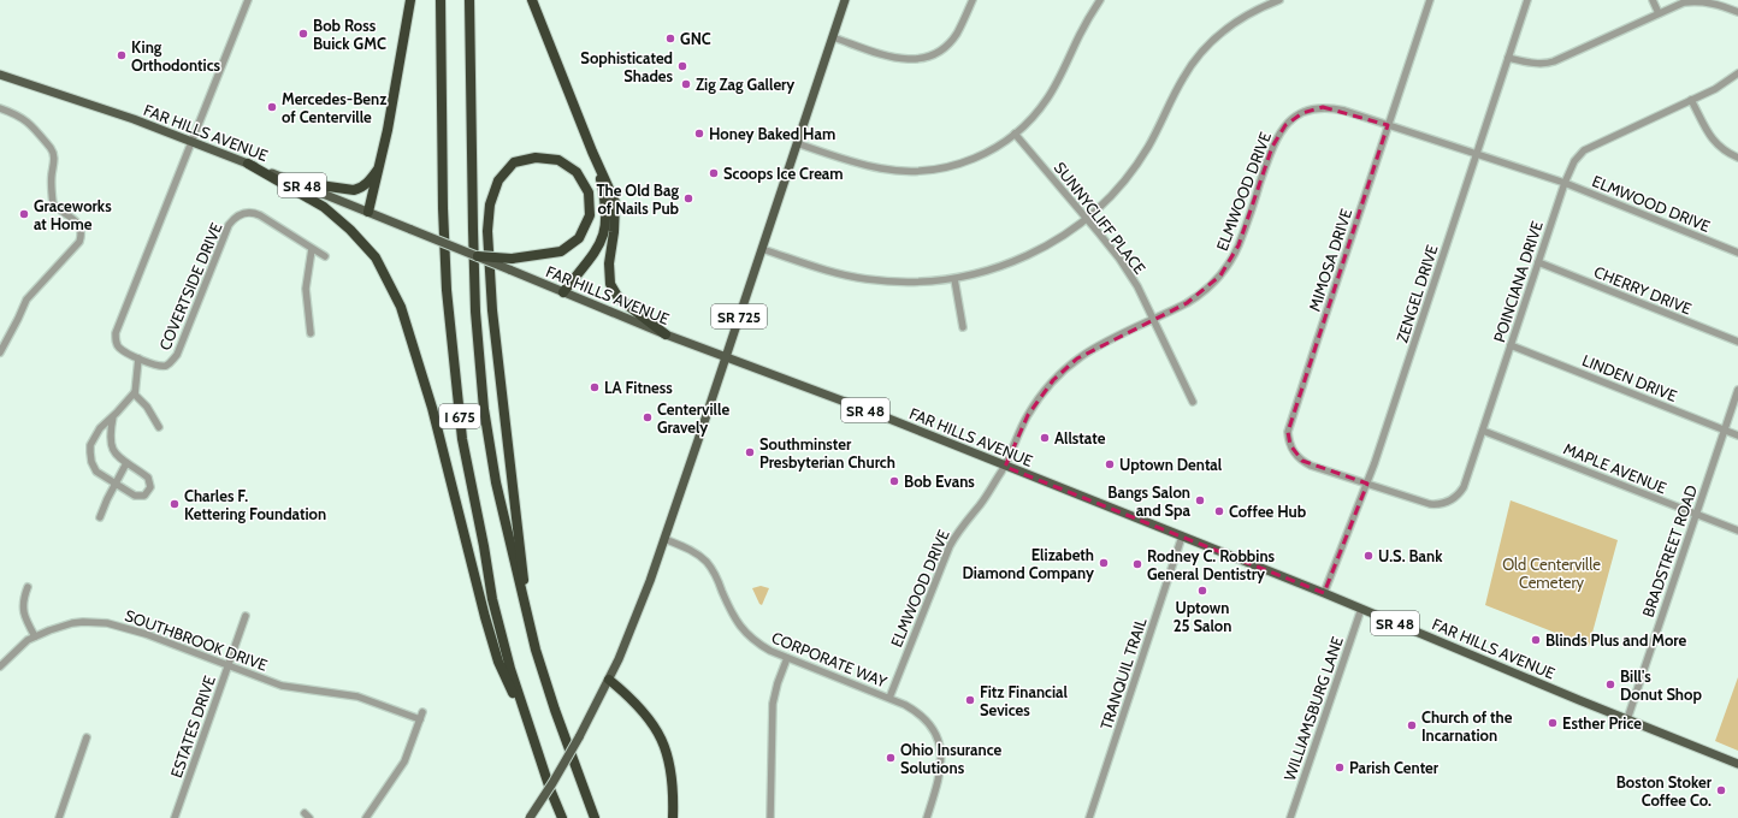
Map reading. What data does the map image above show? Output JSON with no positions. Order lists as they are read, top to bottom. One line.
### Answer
{"streets":{"highway":["I 675"],"main road":["FAR HILLS AVENUE","SR 48","SR 725"],"street":["ELMWOOD DRIVE","SUNNYCLIFF PLACE","MIMOSA DRIVE","POINCIANA DRIVE","COVERTSIDE DRIVE","CHERRY DRIVE","ZENGEL DRIVE","LINDEN DRIVE","MAPLE AVENUE","BRADSTREET ROAD","SOUTHBROOK DRIVE","CORPORATE WAY","TRANQUIL TRAIL","WILLIAMSBURG LANE","ESTATES DRIVE"]},"crossings":[["FAR HILLS AVENUE","ELMWOOD DRIVE"],["FAR HILLS AVENUE","COVERTSIDE DRIVE"],["FAR HILLS AVENUE","ZENGEL DRIVE"],["FAR HILLS AVENUE","SR 725"],["FAR HILLS AVENUE","BRADSTREET ROAD"],["FAR HILLS AVENUE","TRANQUIL TRAIL"],["FAR HILLS AVENUE","WILLIAMSBURG LANE"],["ELMWOOD DRIVE","SUNNYCLIFF PLACE"],["ELMWOOD DRIVE","MIMOSA DRIVE"],["ELMWOOD DRIVE","POINCIANA DRIVE"],["ELMWOOD DRIVE","ZENGEL DRIVE"],["ELMWOOD DRIVE","CORPORATE WAY"],["MIMOSA DRIVE","POINCIANA DRIVE"],["MIMOSA DRIVE","ZENGEL DRIVE"],["POINCIANA DRIVE","CHERRY DRIVE"],["POINCIANA DRIVE","ZENGEL DRIVE"],["POINCIANA DRIVE","LINDEN DRIVE"],["POINCIANA DRIVE","MAPLE AVENUE"],["LINDEN DRIVE","BRADSTREET ROAD"],["MAPLE AVENUE","BRADSTREET ROAD"],["SOUTHBROOK DRIVE","ESTATES DRIVE"]],"parks":["Old Centerville Cemetery"],"places":["Bob Ross Buick GMC","GNC","King Orthodontics","Sophisticated Shades","Zig Zag Gallery","Mercedes-Benz of Centerville","Honey Baked Ham","Scoops Ice Cream","The Old Bag of Nails Pub","Graceworks at Home","LA Fitness","Centerville Gravely","Allstate","Southminster Presbyterian Church","Uptown Dental","Bob Evans","Bangs Salon and Spa","Charles F. Kettering Foundation","Coffee Hub","U.S. Bank","Elizabeth Diamond Company","Rodney C. Robbins General Dentistry","Uptown 25 Salon","Blinds Plus and More","Bill's Donut Shop","Fitz Financial Sevices","Esther Price","Church of the Incarnation","Ohio Insurance Solutions","Parish Center","Boston Stoker Coffee Co."]}
